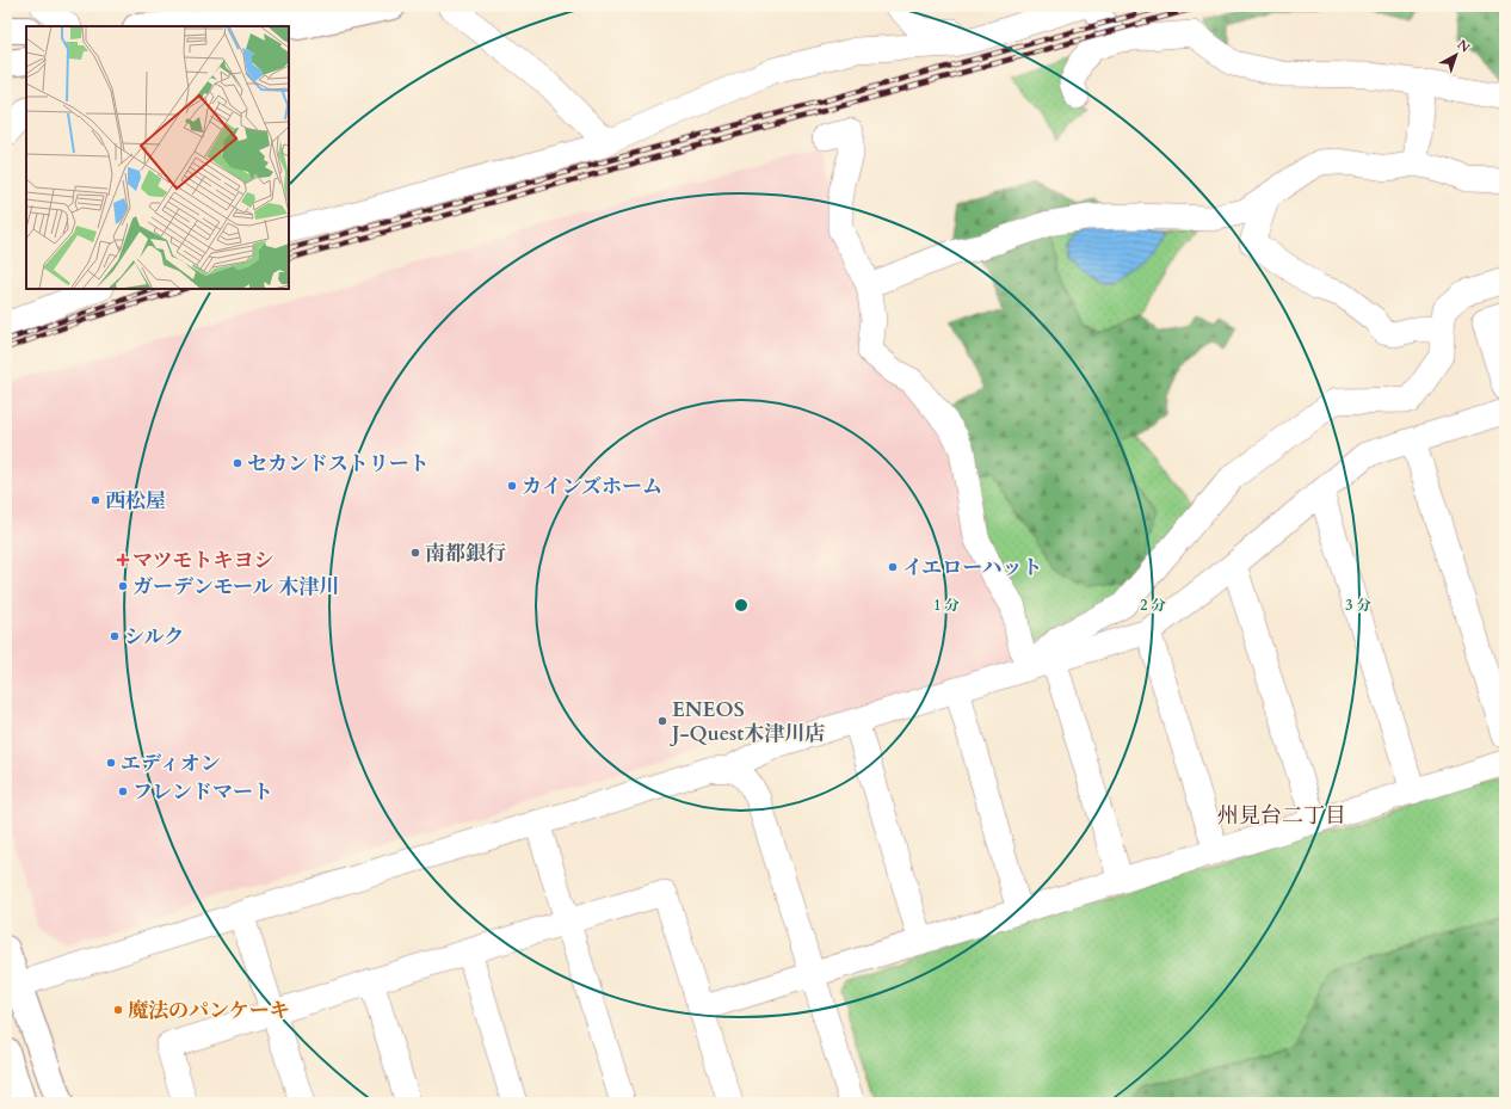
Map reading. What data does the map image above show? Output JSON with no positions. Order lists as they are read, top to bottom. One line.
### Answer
{"districts":["州見台二丁目"],"places":{"other":["セカンドストリート","カインズホーム","西松屋","南都銀行","イエローハット","ガーデンモール 木津川","シルク","ENEOS J-Quest木津川店","エディオン","フレンドマート","魔法のパンケーキ"],"health":["マツモトキヨシ"]},"north":"top right","rings":["1 分","2 分","3 分"]}
